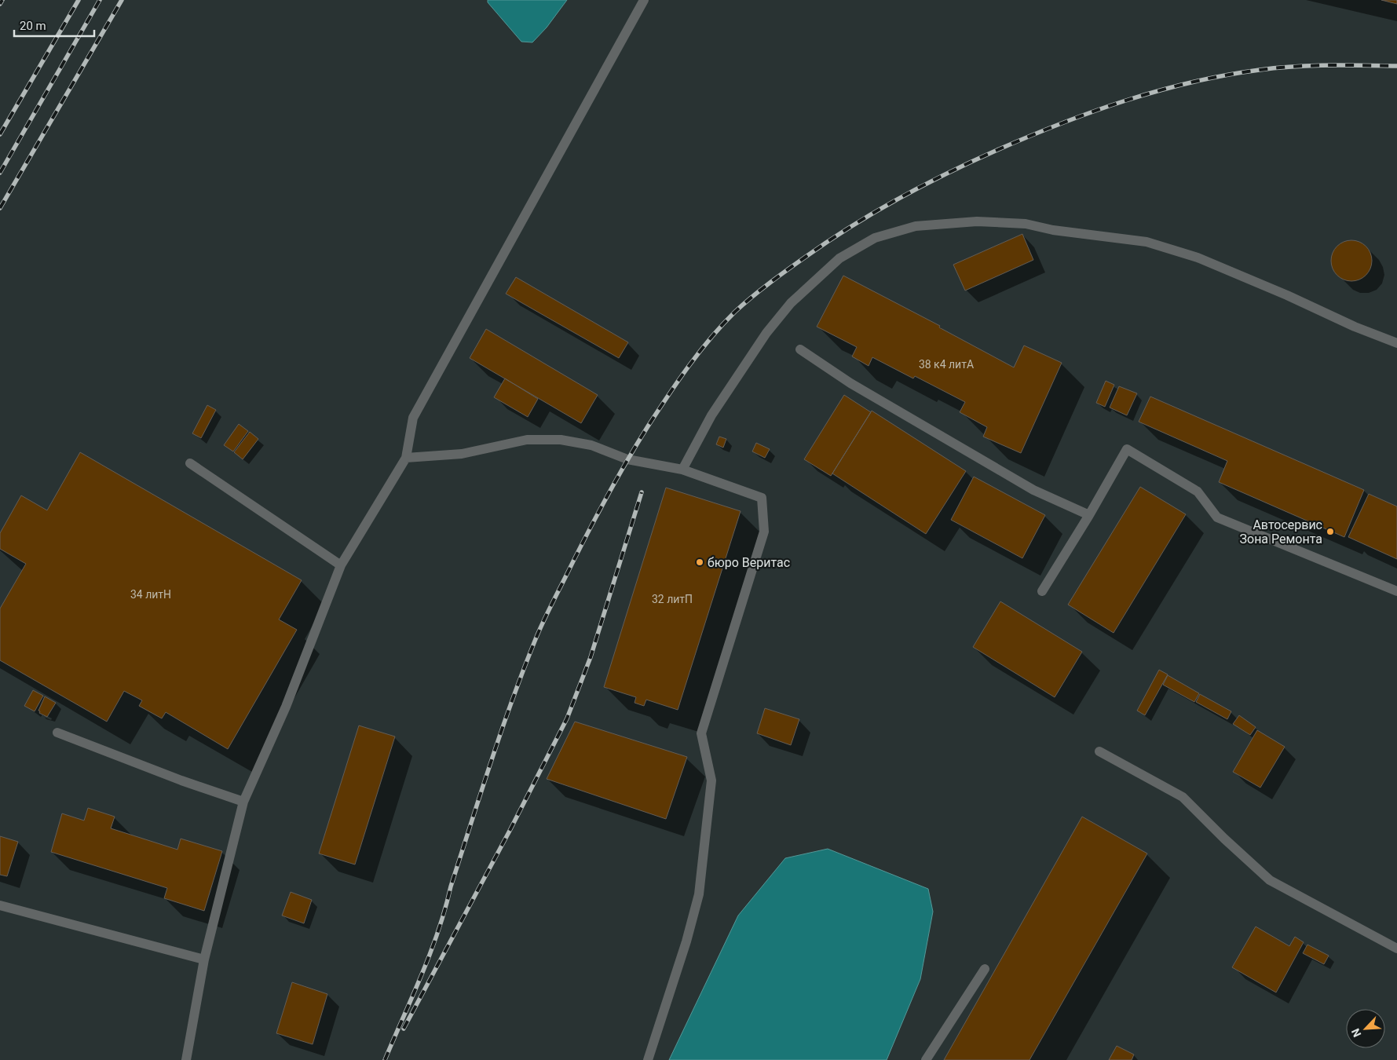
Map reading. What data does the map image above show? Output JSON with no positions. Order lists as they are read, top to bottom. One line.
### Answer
{"places":["Автосервис Зона Ремонта","бюро Веритас"],"house_numbers":["38 к4 литА","34 литН","32 литП"],"scale_bar":"20 m","north":"bottom left"}
